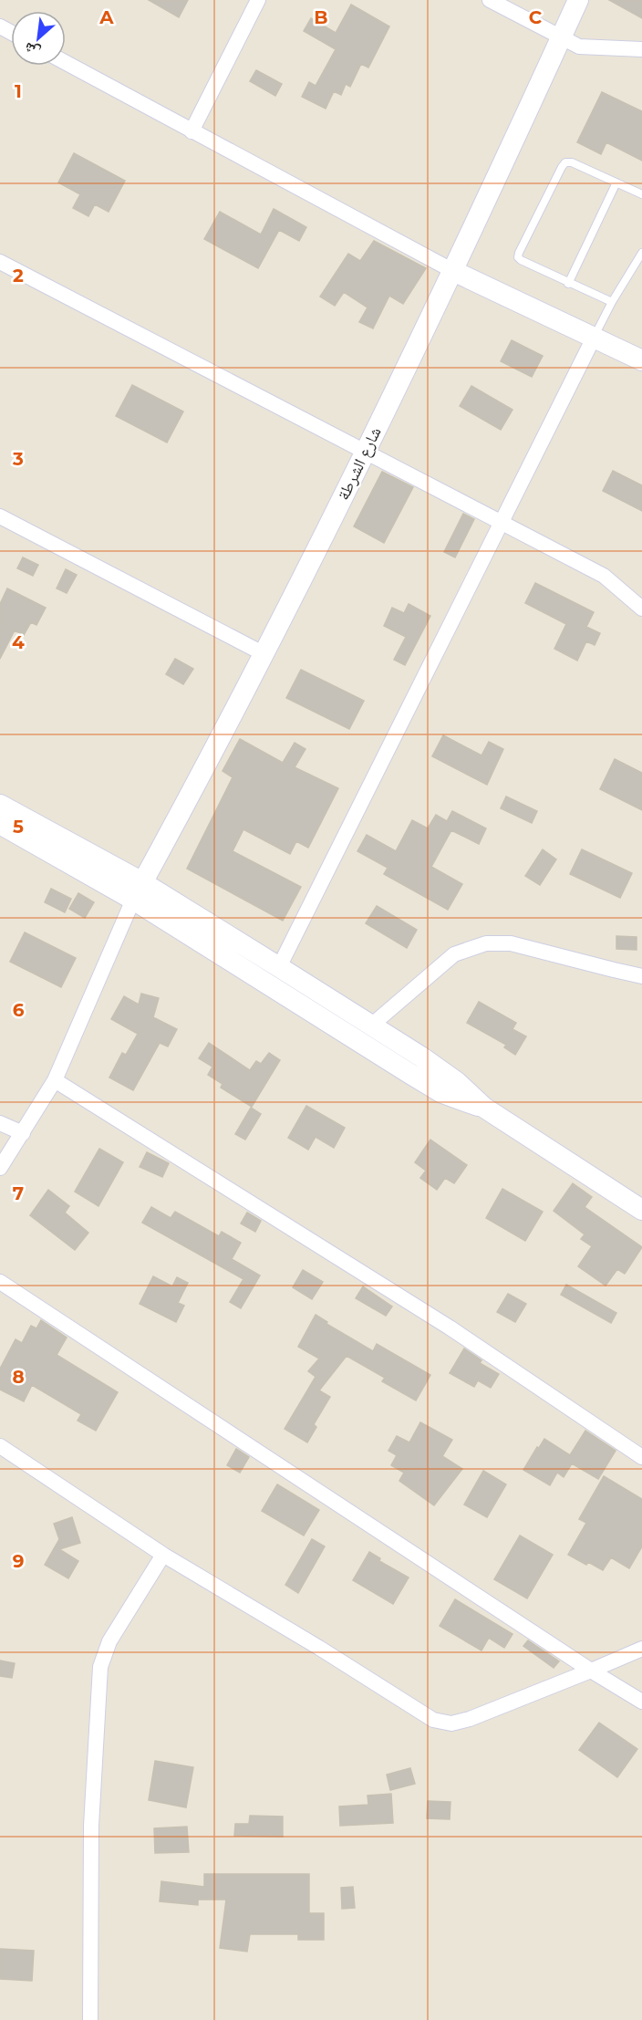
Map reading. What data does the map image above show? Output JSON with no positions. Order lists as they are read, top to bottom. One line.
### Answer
{"streets":{"main road":["شارع الشرطة"]},"north":"bottom left","grid":{"columns":["A","B","C"],"rows":["1","2","3","4","5","6","7","8","9"]}}
